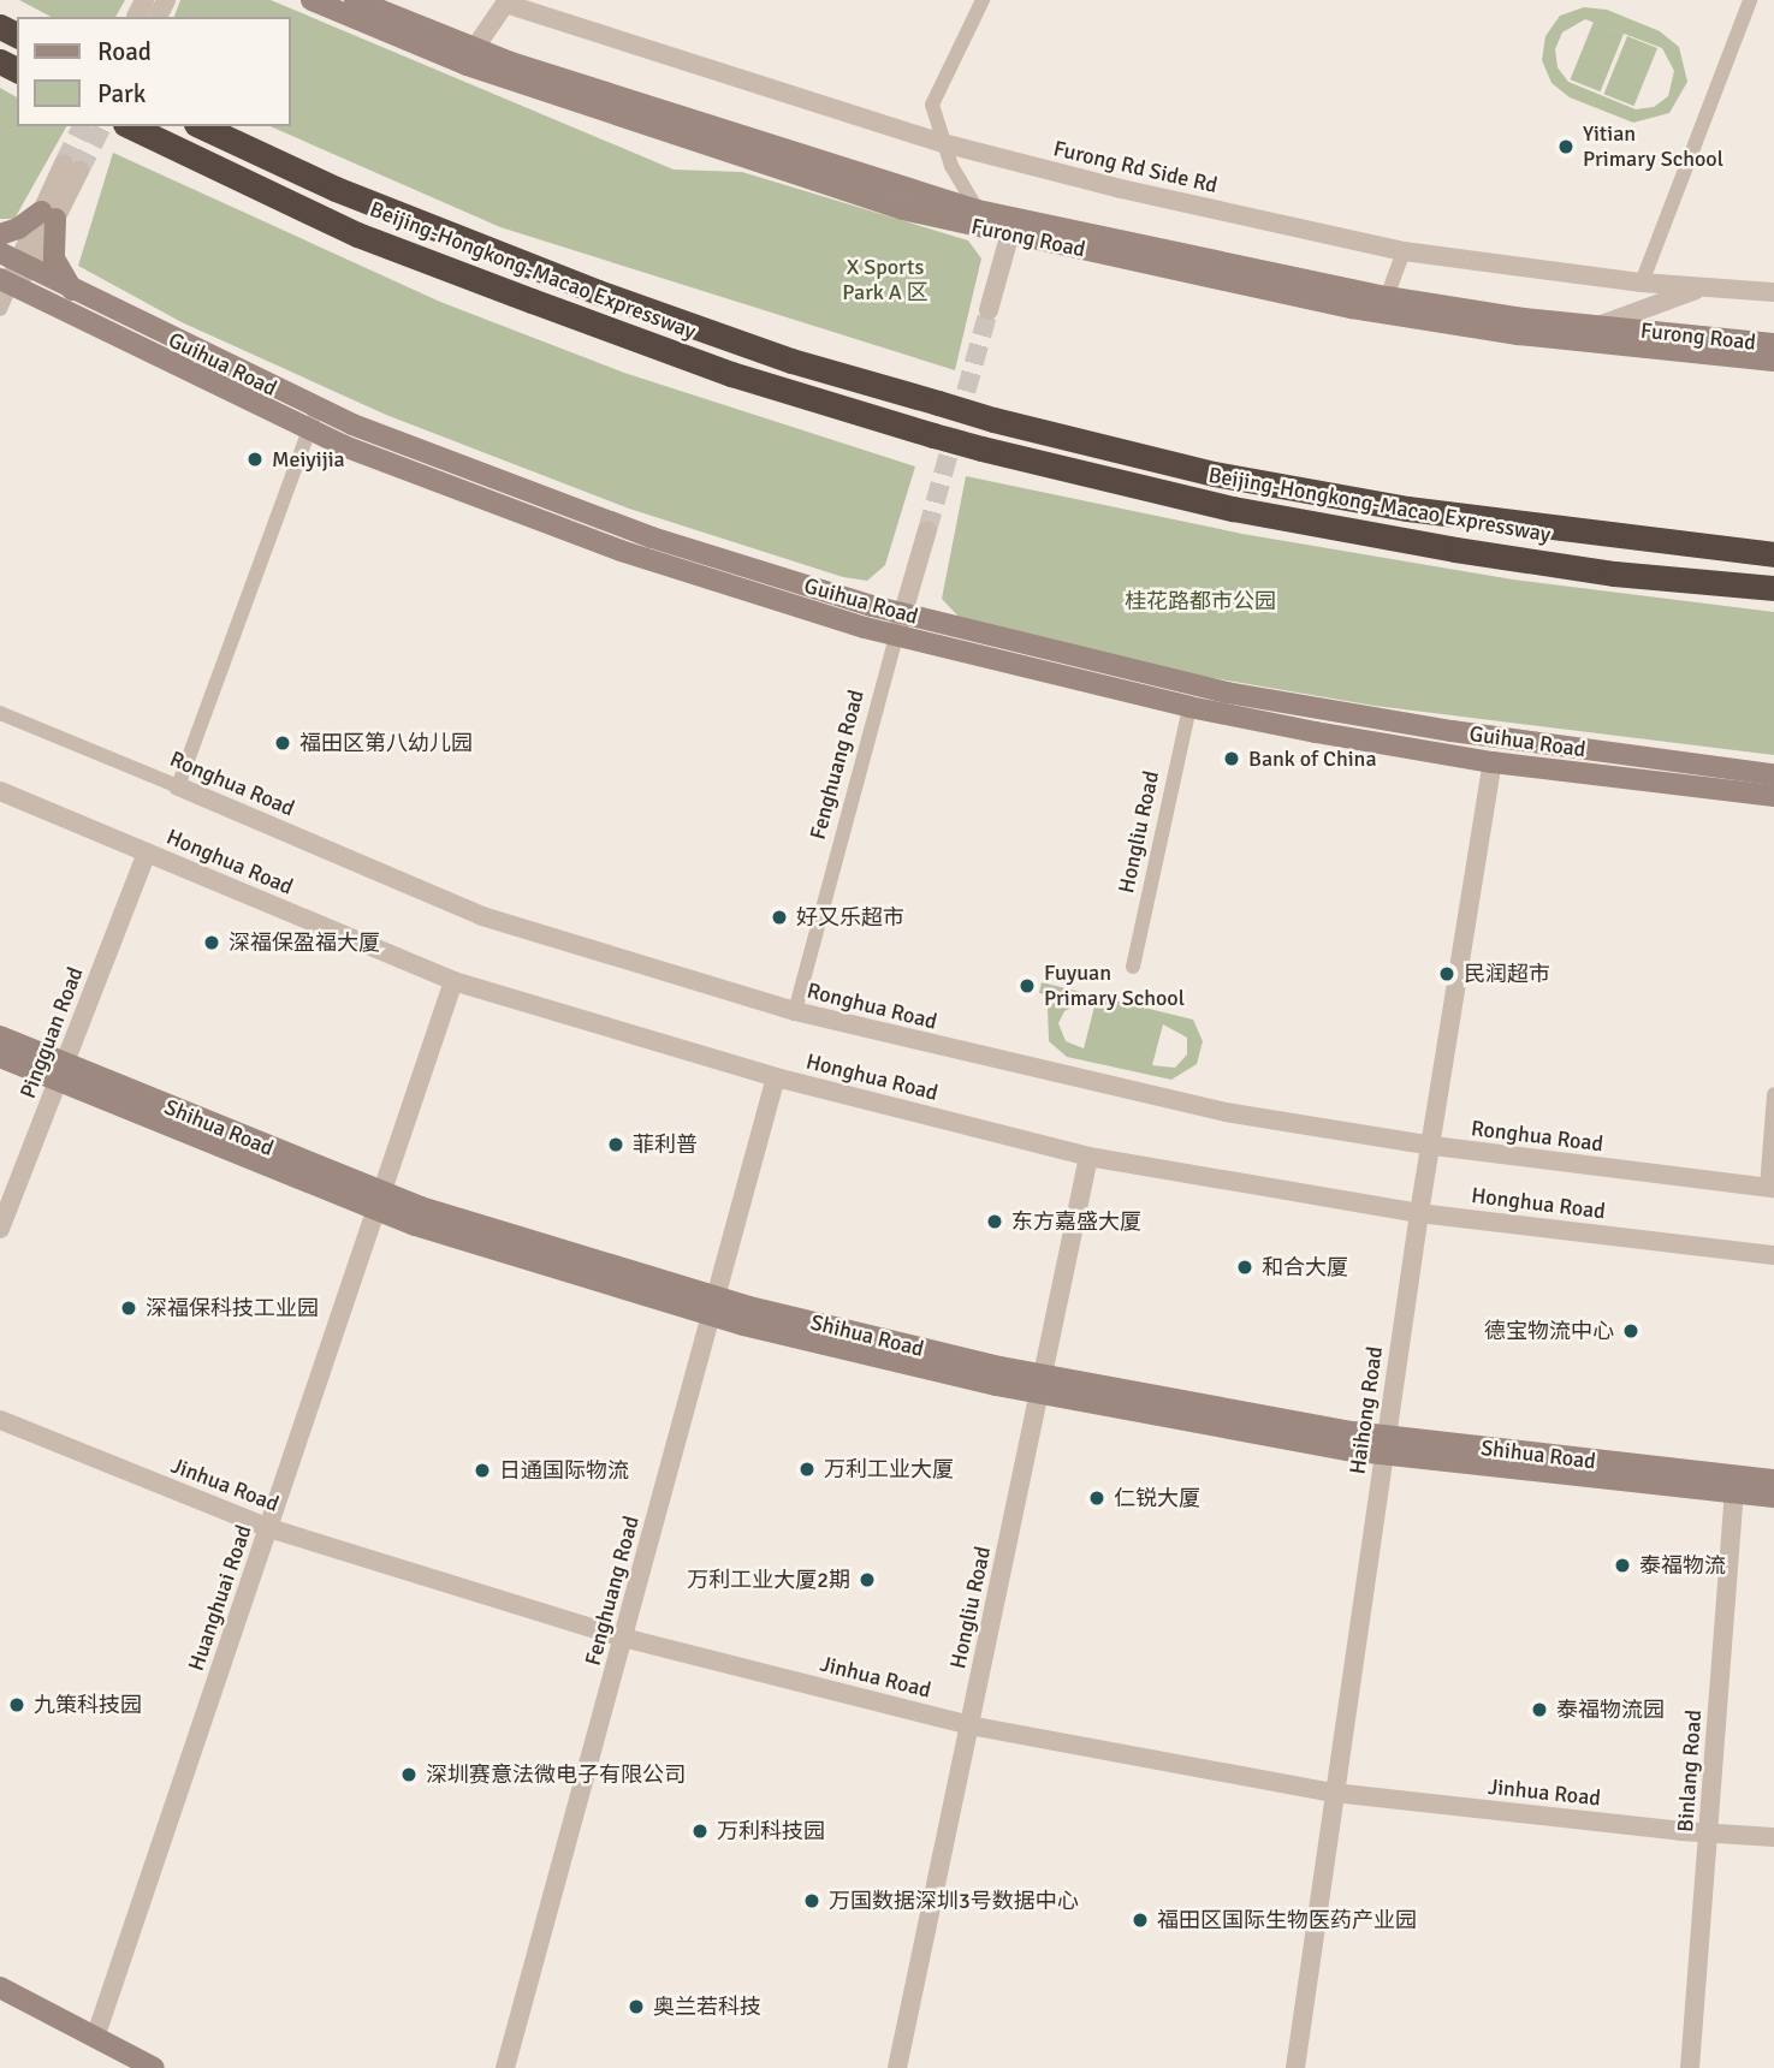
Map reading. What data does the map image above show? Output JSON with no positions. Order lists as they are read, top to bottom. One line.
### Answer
{"streets":{"highway":["Beijing-Hongkong-Macao Expressway"],"main road":["Furong Road","Guihua Road","Shihua Road"],"street":["Furong Rd Side Rd","Fenghuang Road","Ronghua Road","Hongliu Road","Honghua Road","Pingguan Road","Haihong Road","Jinhua Road","Huanghuai Road","Binlang Road"]},"crossings":[["Furong Rd Side Rd","Furong Road"],["Guihua Road","Fenghuang Road"],["Guihua Road","Hongliu Road"],["Guihua Road","Haihong Road"],["Fenghuang Road","Ronghua Road"],["Fenghuang Road","Honghua Road"],["Fenghuang Road","Shihua Road"],["Fenghuang Road","Jinhua Road"],["Ronghua Road","Haihong Road"],["Hongliu Road","Honghua Road"],["Hongliu Road","Shihua Road"],["Hongliu Road","Jinhua Road"],["Honghua Road","Pingguan Road"],["Honghua Road","Haihong Road"],["Honghua Road","Huanghuai Road"],["Pingguan Road","Shihua Road"],["Shihua Road","Haihong Road"],["Shihua Road","Huanghuai Road"],["Shihua Road","Binlang Road"],["Haihong Road","Jinhua Road"],["Jinhua Road","Huanghuai Road"],["Jinhua Road","Binlang Road"]],"parks":["X Sports Park A 区","桂花路都市公园"],"places":["Yitian Primary School","Meiyijia","福田区第八幼儿园","Bank of China","好又乐超市","深福保盈福大厦","民润超市","Fuyuan Primary School","菲利普","东方嘉盛大厦","和合大厦","深福保科技工业园","德宝物流中心","万利工业大厦","日通国际物流","仁锐大厦","泰福物流","万利工业大厦2期","九策科技园","泰福物流园","深圳赛意法微电子有限公司","万利科技园","万国数据深圳3号数据中心","福田区国际生物医药产业园","奥兰若科技"],"legend":["Road","Park"]}
